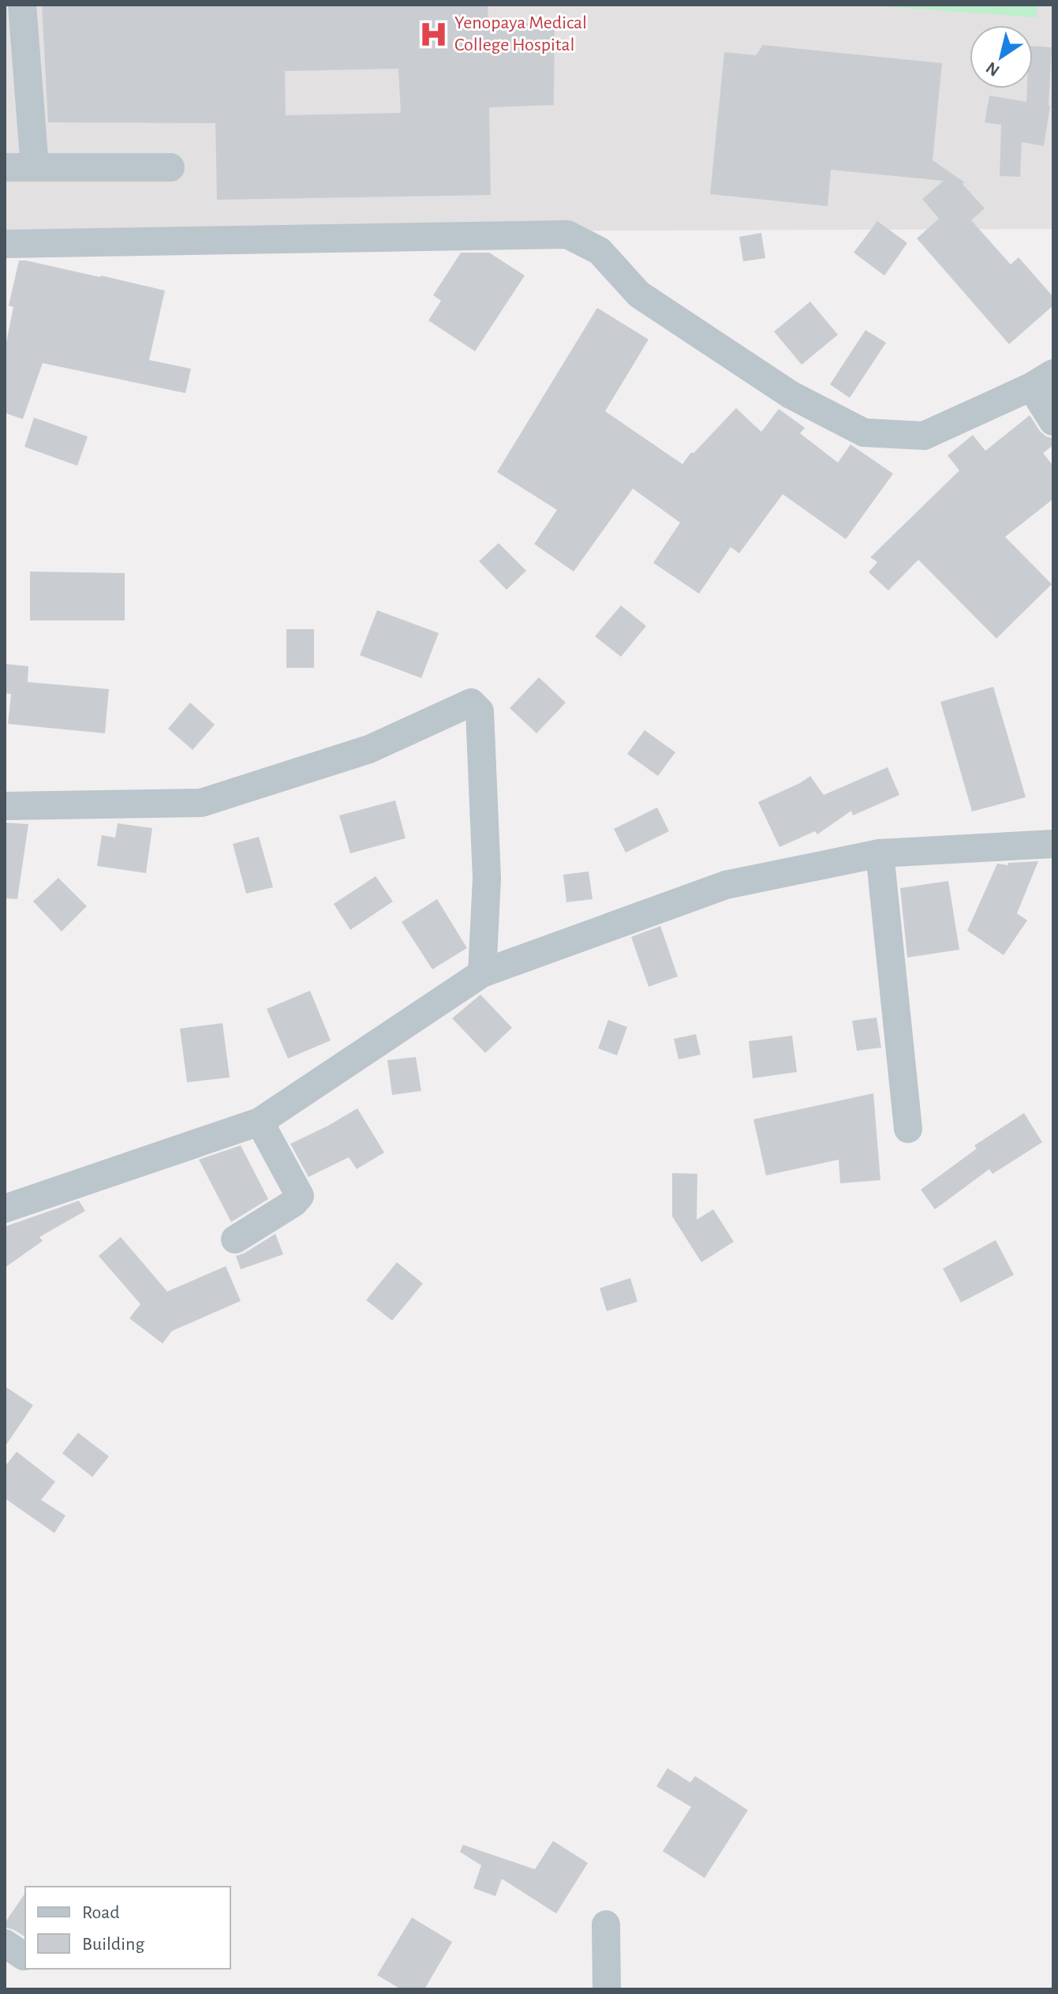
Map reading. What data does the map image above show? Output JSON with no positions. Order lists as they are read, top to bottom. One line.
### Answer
{"places":{"hospital":["Yenopaya Medical College Hospital"]},"legend":["Road","Building"],"north":"bottom left"}
